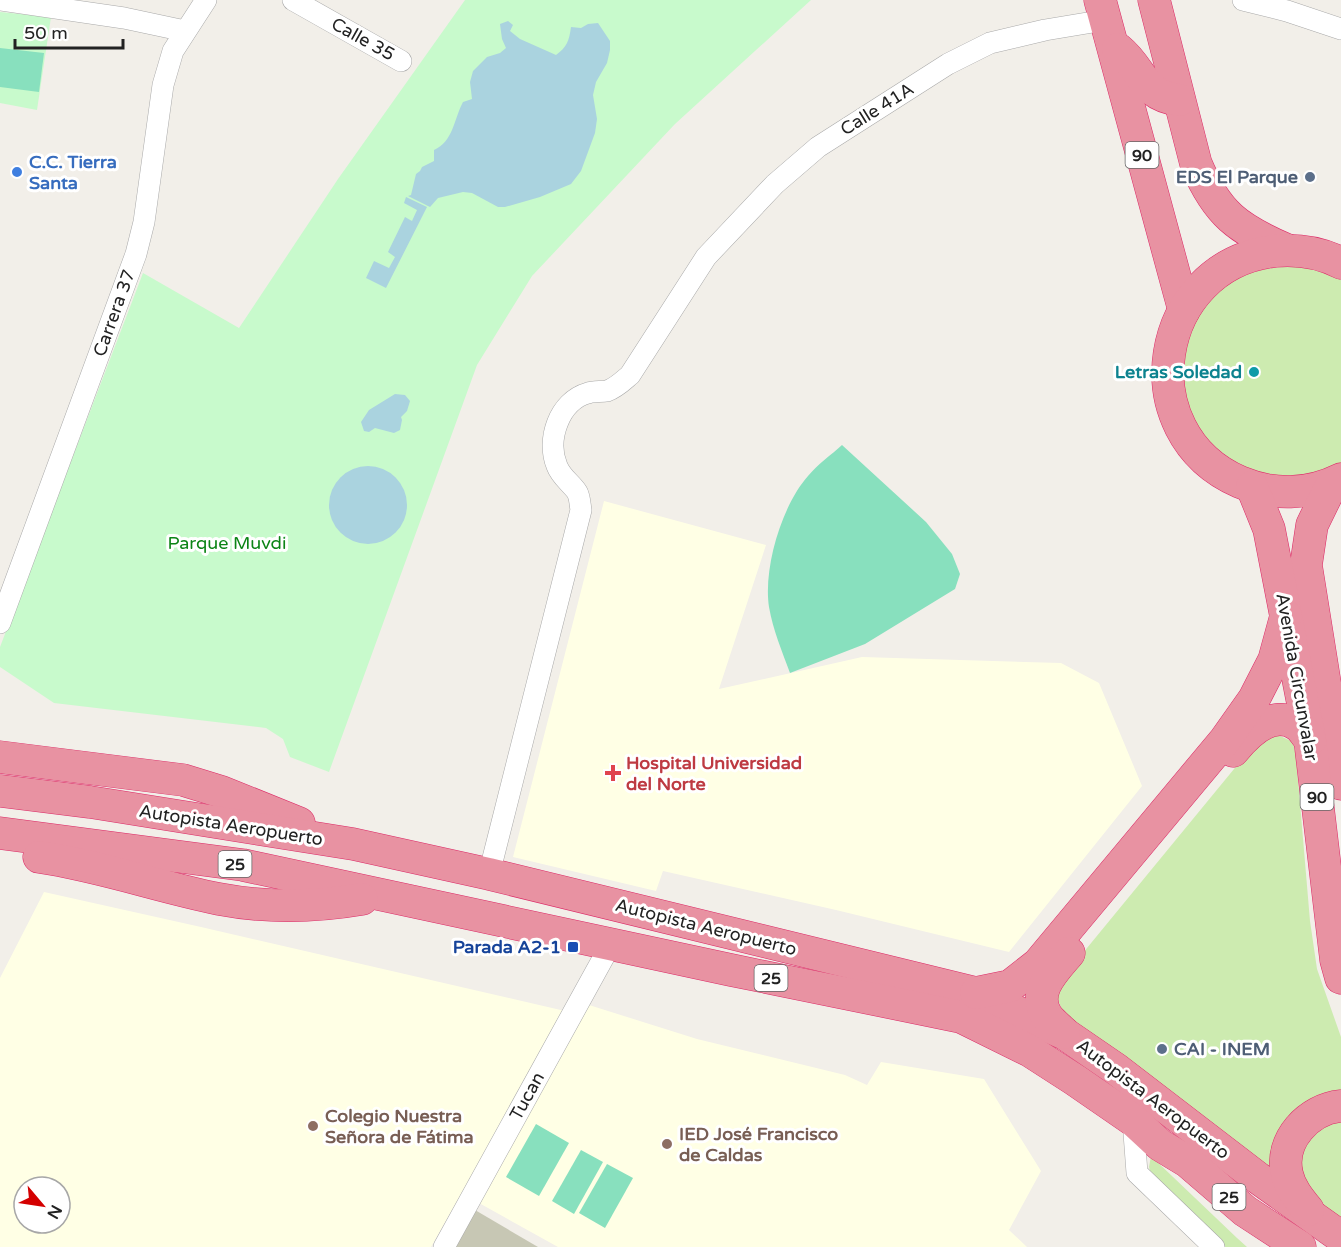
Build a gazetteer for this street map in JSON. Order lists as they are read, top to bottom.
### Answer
{
  "streets": {
    "highway": [
      "90",
      "Avenida Circunvalar",
      "Autopista Aeropuerto",
      "25"
    ],
    "street": [
      "Calle 35",
      "Calle 41A",
      "Carrera 37",
      "Tucan"
    ]
  },
  "crossings": [
    ["Calle 41A", "90"],
    ["Calle 41A", "Autopista Aeropuerto"],
    ["90", "Avenida Circunvalar"],
    ["Autopista Aeropuerto", "Tucan"]
  ],
  "parks": ["Parque Muvdi"],
  "places": {
    "other": [
      "C.C. Tierra Santa",
      "EDS El Parque",
      "Letras Soledad",
      "CAI - INEM",
      "Colegio Nuestra Señora de Fátima",
      "IED José Francisco de Caldas"
    ],
    "health": ["Hospital Universidad del Norte"],
    "transit": ["Parada A2-1"]
  },
  "scale_bar": "50 m",
  "north": "bottom right"
}
